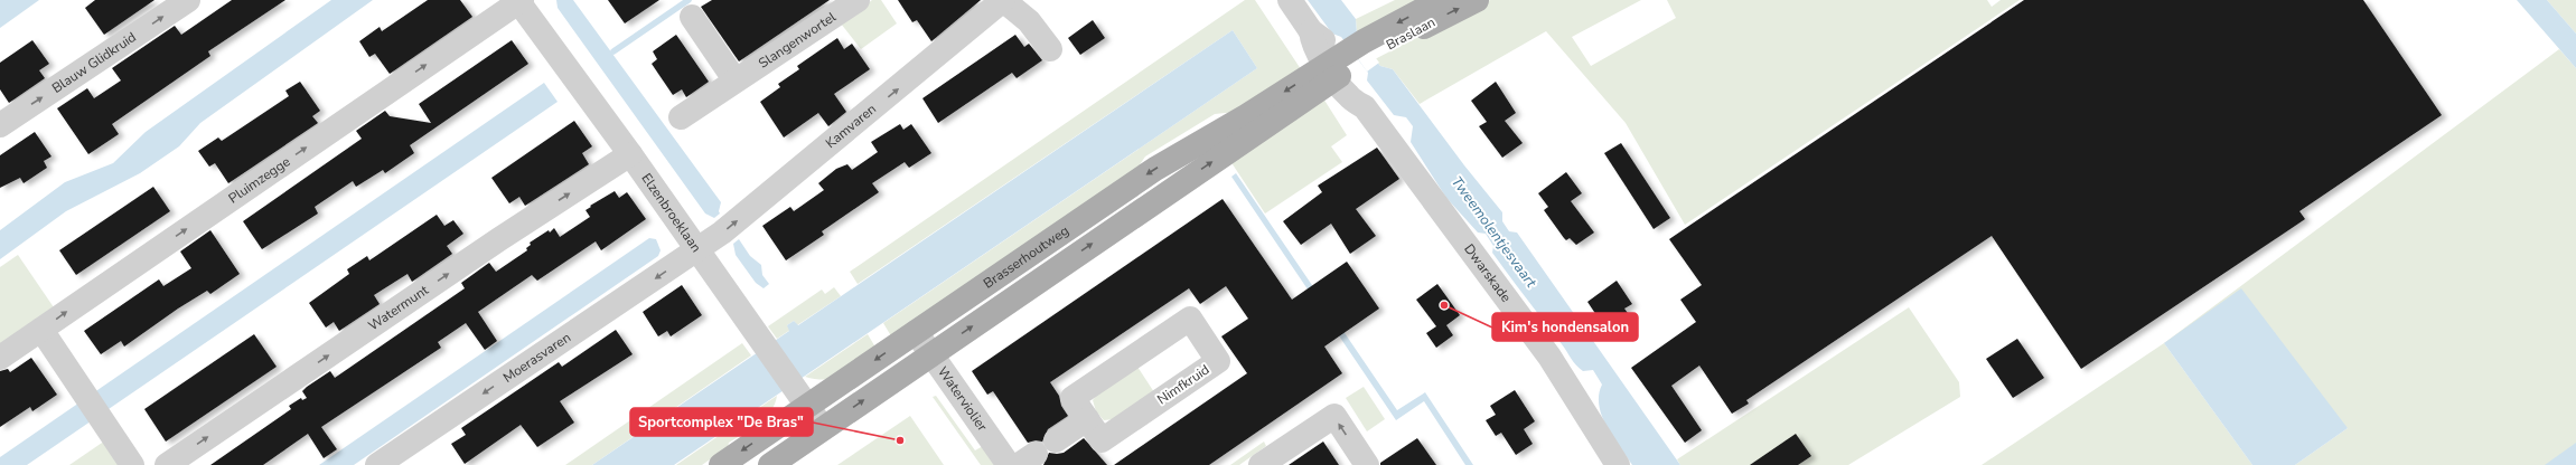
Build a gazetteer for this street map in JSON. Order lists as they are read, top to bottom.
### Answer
{
  "streets": {
    "main road": ["Braslaan", "Brasserhoutweg"],
    "street": [
      "Slangenwortel",
      "Blauw Glidkruid",
      "Kamvaren",
      "Pluimzegge",
      "Elzenbroeklaan",
      "Dwarskade",
      "Watermunt",
      "Moerasvaren",
      "Nimfkruid",
      "Waterviolier"
    ]
  },
  "crossings": [
    ["Braslaan", "Brasserhoutweg"],
    ["Braslaan", "Dwarskade"],
    ["Kamvaren", "Elzenbroeklaan"],
    ["Kamvaren", "Moerasvaren"],
    ["Pluimzegge", "Elzenbroeklaan"],
    ["Elzenbroeklaan", "Brasserhoutweg"],
    ["Elzenbroeklaan", "Watermunt"],
    ["Elzenbroeklaan", "Moerasvaren"],
    ["Brasserhoutweg", "Dwarskade"],
    ["Brasserhoutweg", "Waterviolier"]
  ],
  "one_way": [
    "Blauw Glidkruid",
    "Kamvaren",
    "Pluimzegge",
    "Watermunt",
    "Moerasvaren"
  ],
  "water": ["Tweemolentjesvaart"],
  "places": ["Kim's hondensalon", "Sportcomplex \"De Bras\""]
}
